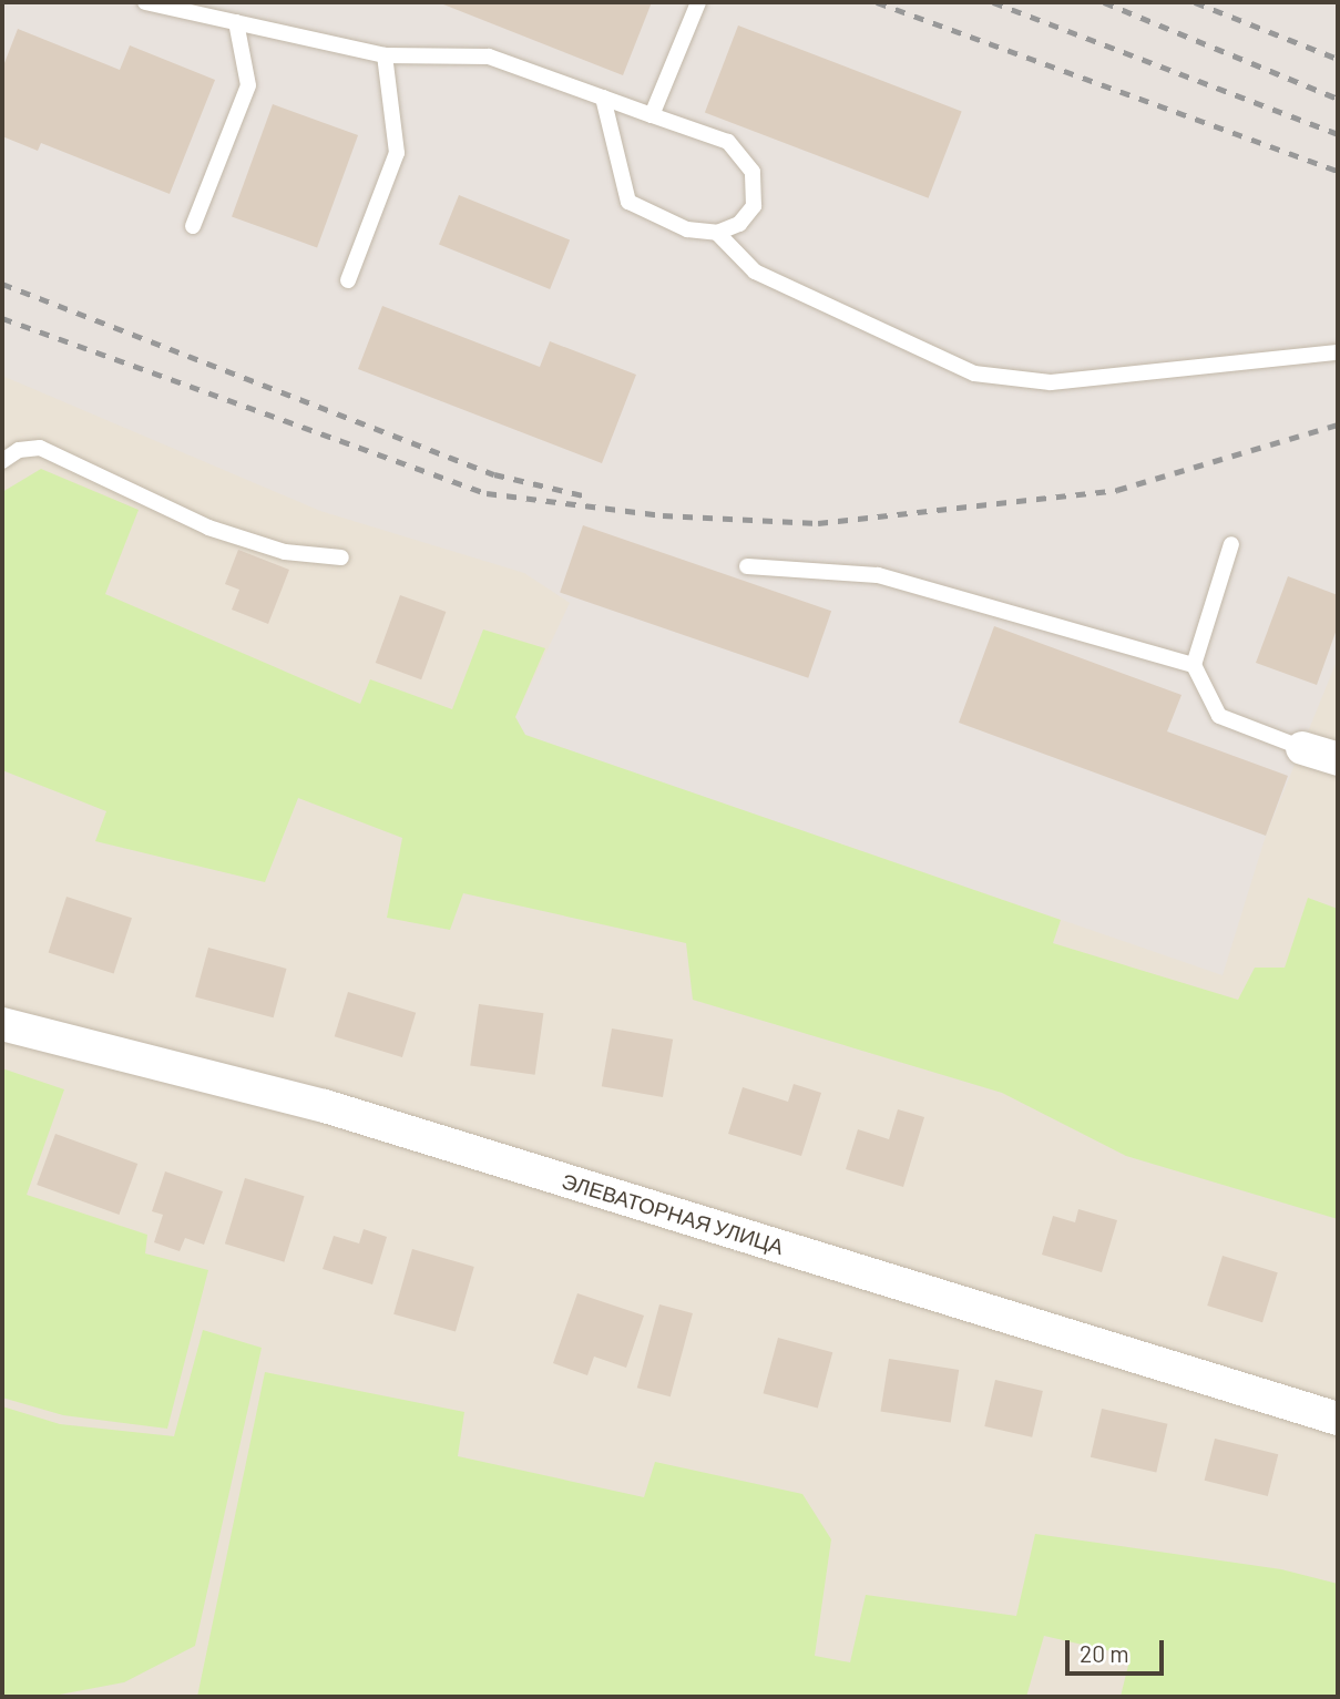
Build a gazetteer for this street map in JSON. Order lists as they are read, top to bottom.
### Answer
{
  "streets": {
    "street": ["ЭЛЕВАТОРНАЯ УЛИЦА"]
  },
  "scale_bar": "20 m"
}
